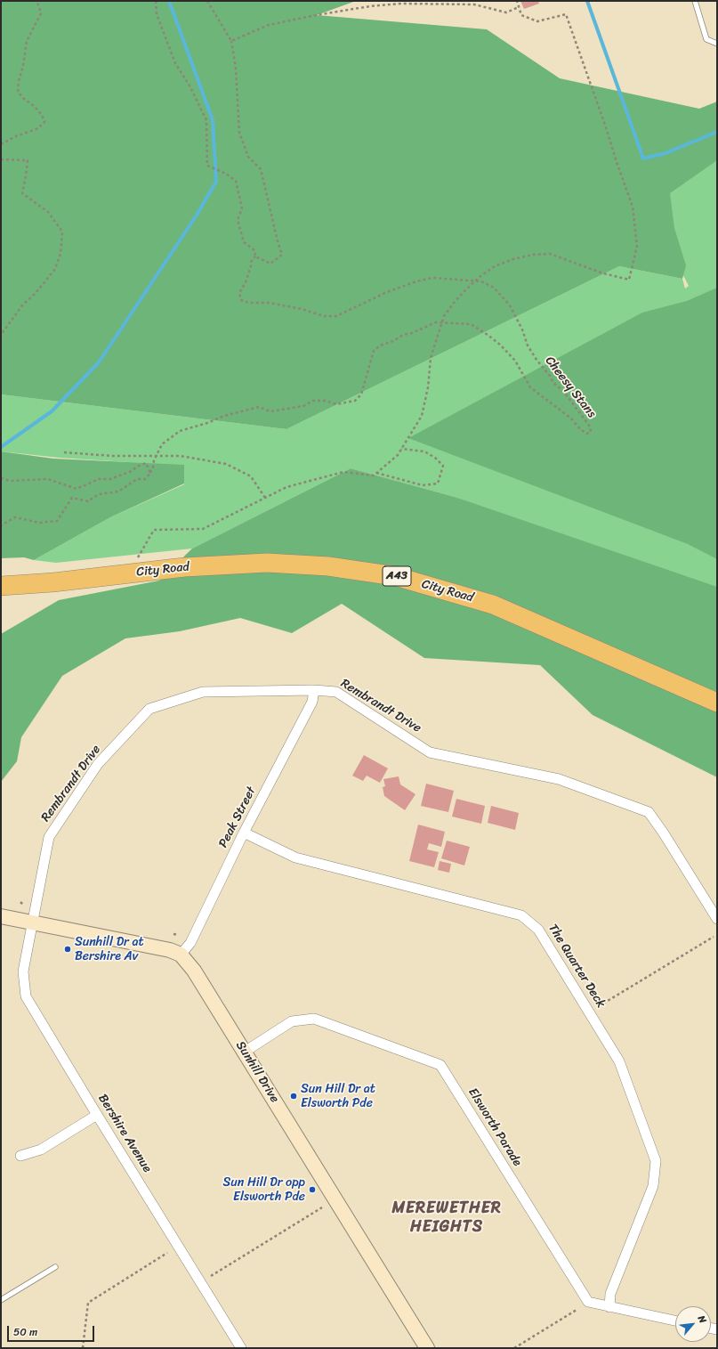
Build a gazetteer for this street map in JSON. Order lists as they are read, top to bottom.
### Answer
{
  "streets": {
    "highway": ["City Road", "A43"],
    "street": [
      "Rembrandt Drive",
      "Peak Street",
      "The Quarter Deck",
      "Sunhill Drive",
      "Elsworth Parade",
      "Bershire Avenue"
    ],
    "path": ["Cheesy Stans"]
  },
  "crossings": [
    ["Rembrandt Drive", "Peak Street"],
    ["Rembrandt Drive", "Bershire Avenue"],
    ["Peak Street", "The Quarter Deck"],
    ["Peak Street", "Sunhill Drive"],
    ["The Quarter Deck", "Elsworth Parade"],
    ["Sunhill Drive", "Elsworth Parade"]
  ],
  "districts": ["MEREWETHER HEIGHTS"],
  "places": ["Sunhill Dr at Bershire Av", "Sun Hill Dr at Elsworth Pde", "Sun Hill Dr opp Elsworth Pde"],
  "scale_bar": "50 m",
  "north": "top right"
}
